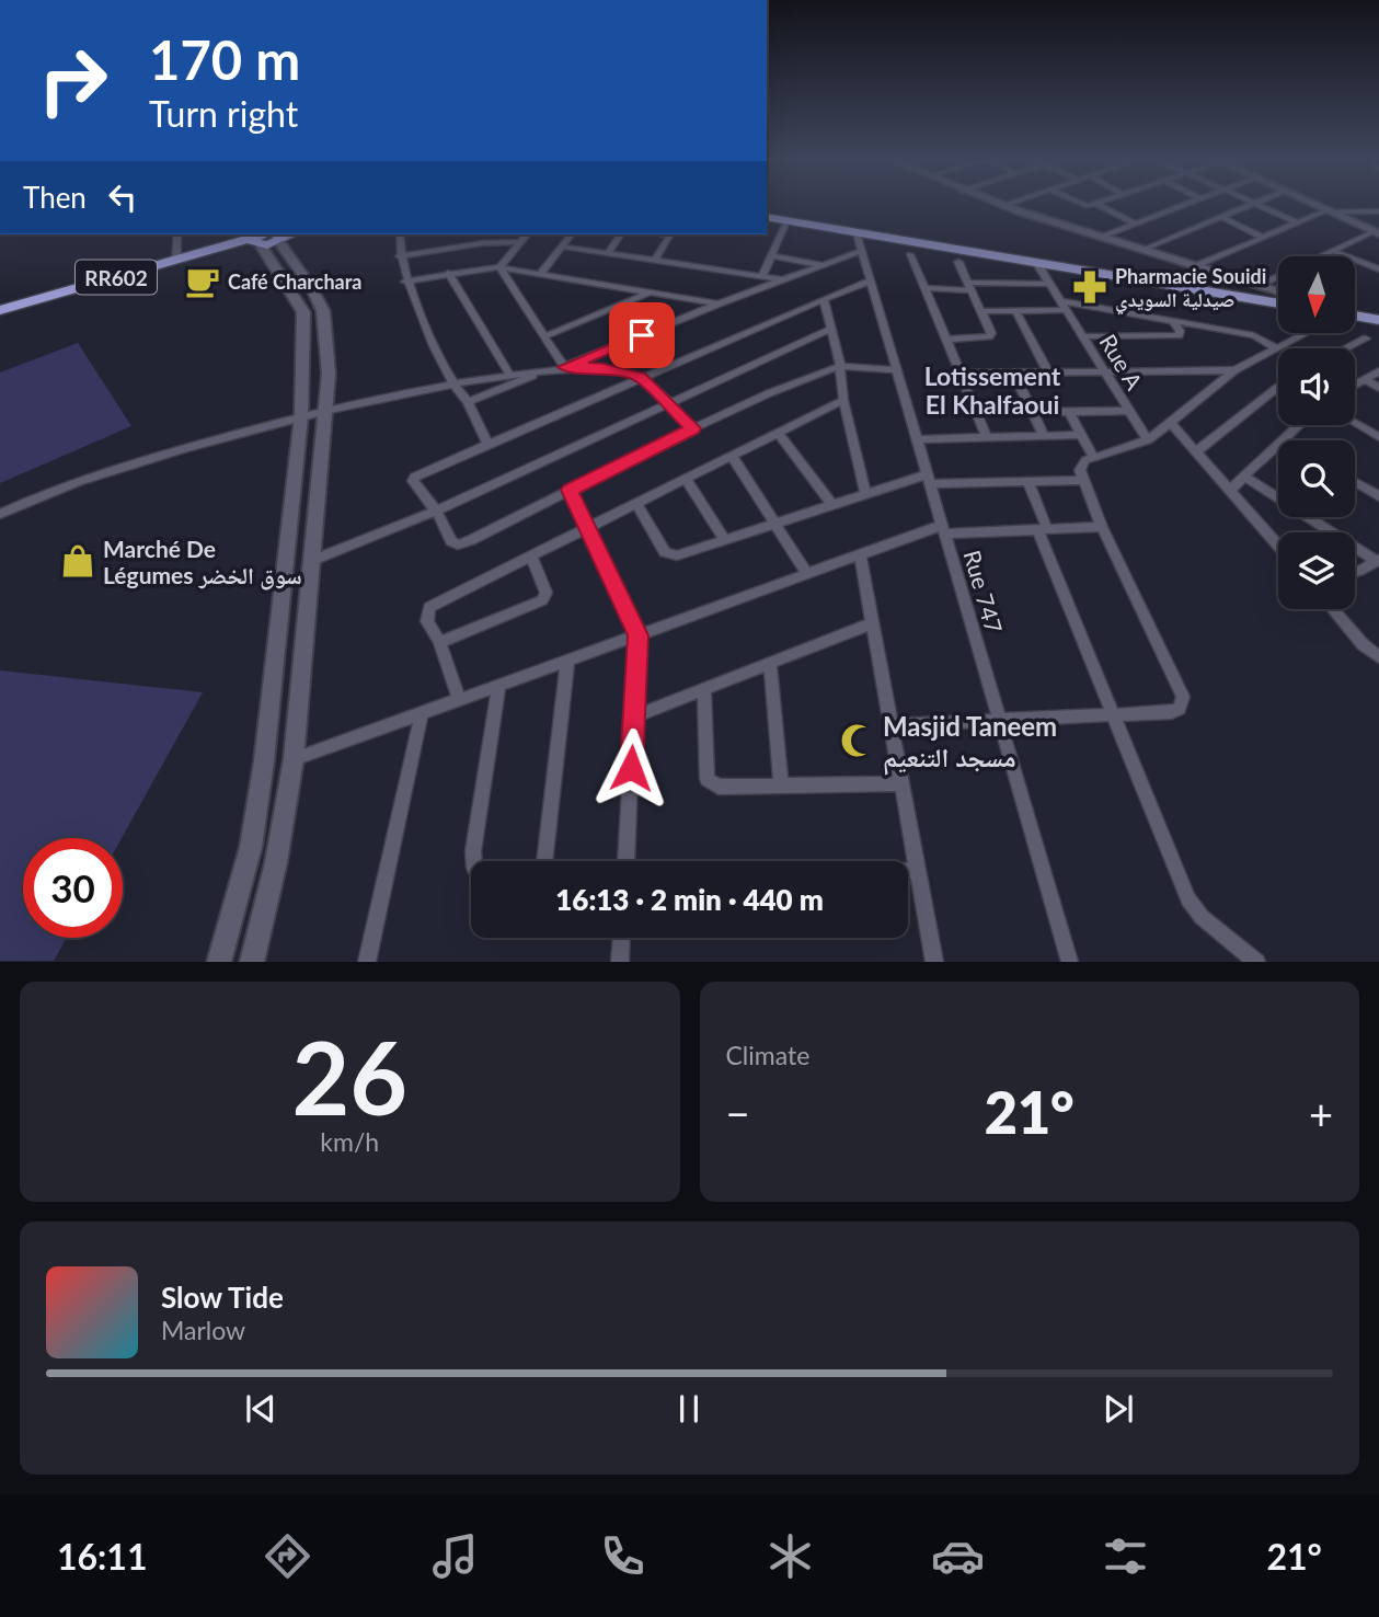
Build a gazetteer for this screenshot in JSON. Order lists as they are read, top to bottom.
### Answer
{
  "streets": {
    "highway": ["RR602"],
    "street": ["Rue A", "Rue 747"]
  },
  "districts": ["Lotissement El Khalfaoui"],
  "places": {
    "cafe": ["Café Charchara"],
    "pharmacy": ["Pharmacie Souidi صيدلية السويدي"],
    "shop": ["Marché De Légumes سوق الخضر"],
    "mosque": ["Masjid Taneem مسجد التنعيم"]
  },
  "north": "bottom",
  "page": {
    "turn": ["170 m", "Turn right"],
    "then": "Then",
    "limit": "30",
    "trip": "16:13 · 2 min · 440 m",
    "tile": [
      ["26", "km/h"],
      "Climate"
    ],
    "heat": ["−", "21°", "+"],
    "song": ["Slow Tide", "Marlow"],
    "tabs": ["16:11", "21°"]
  }
}
